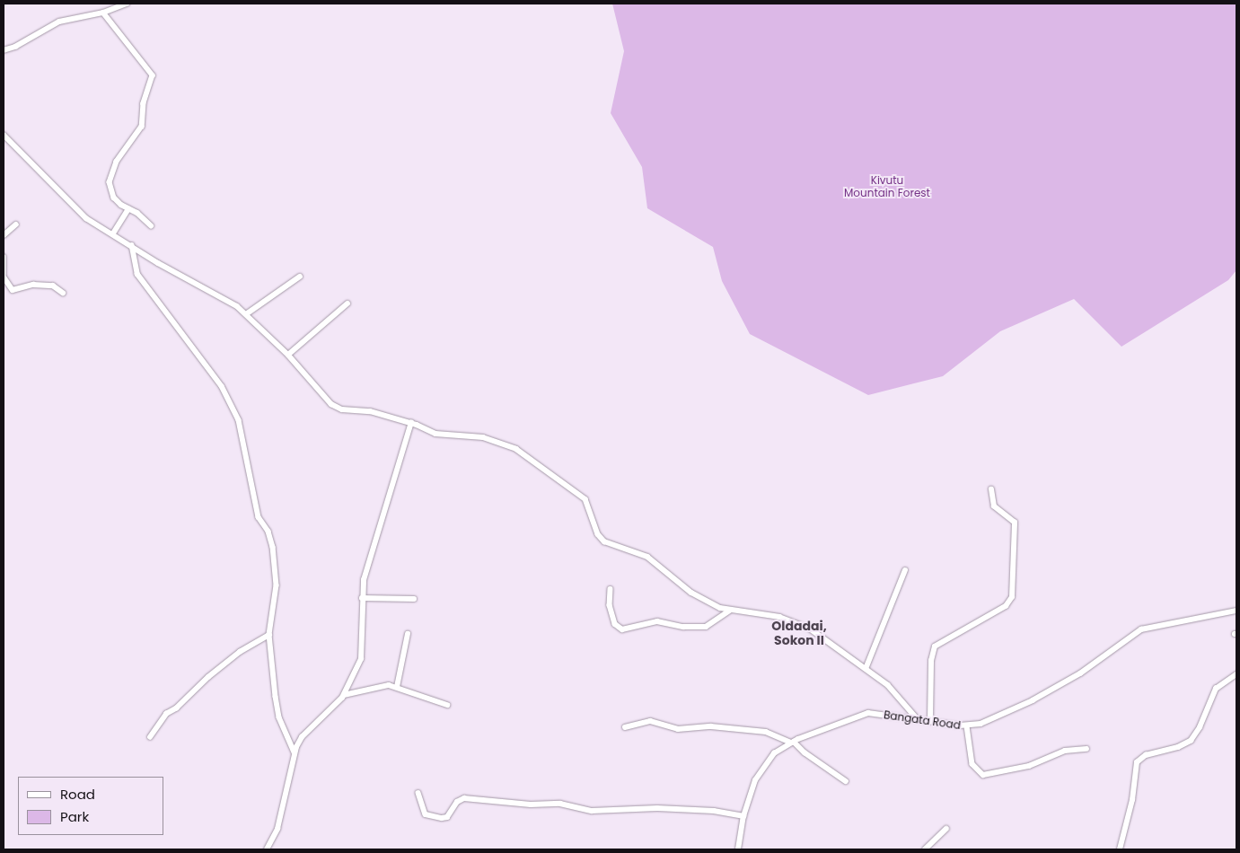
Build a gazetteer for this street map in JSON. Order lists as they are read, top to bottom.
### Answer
{
  "streets": {
    "street": ["Bangata Road"]
  },
  "districts": ["Oldadai, Sokon II"],
  "parks": ["Kivutu Mountain Forest"],
  "legend": ["Road", "Park"]
}
